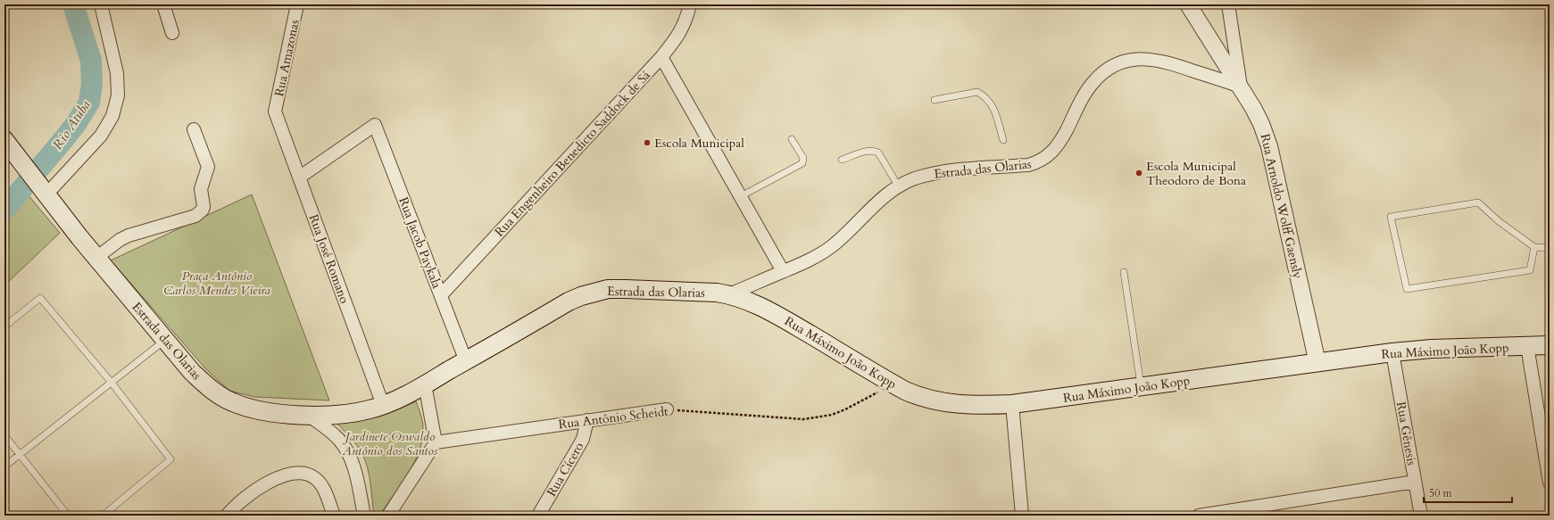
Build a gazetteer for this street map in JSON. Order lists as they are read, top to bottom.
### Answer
{
  "streets": {
    "main road": ["Estrada das Olarias", "Rua Máximo João Kopp"],
    "street": [
      "Rua Amazonas",
      "Rua Engenheiro Benedicto Saddock de Sá",
      "Rua Arnoldo Wolff Gaensly",
      "Rua Jacob Paykala",
      "Rua José Romano",
      "Rua Antônio Scheidt",
      "Rua Gênesis",
      "Rua Cícero"
    ]
  },
  "crossings": [
    ["Rua Amazonas", "Rua José Romano"],
    ["Rua Engenheiro Benedicto Saddock de Sá", "Rua Jacob Paykala"],
    ["Estrada das Olarias", "Rua Arnoldo Wolff Gaensly"],
    ["Estrada das Olarias", "Rua Jacob Paykala"],
    ["Estrada das Olarias", "Rua José Romano"],
    ["Estrada das Olarias", "Rua Máximo João Kopp"],
    ["Rua Arnoldo Wolff Gaensly", "Rua Máximo João Kopp"],
    ["Rua Jacob Paykala", "Rua José Romano"],
    ["Rua Máximo João Kopp", "Rua Antônio Scheidt"],
    ["Rua Máximo João Kopp", "Rua Gênesis"],
    ["Rua Antônio Scheidt", "Rua Cícero"]
  ],
  "water": ["Rio Atuba"],
  "parks": ["Praça Antônio Carlos Mendes Vieira", "Jardinete Oswaldo Antônio dos Santos"],
  "places": ["Escola Municipal", "Escola Municipal Theodoro de Bona"],
  "scale_bar": "50 m"
}
